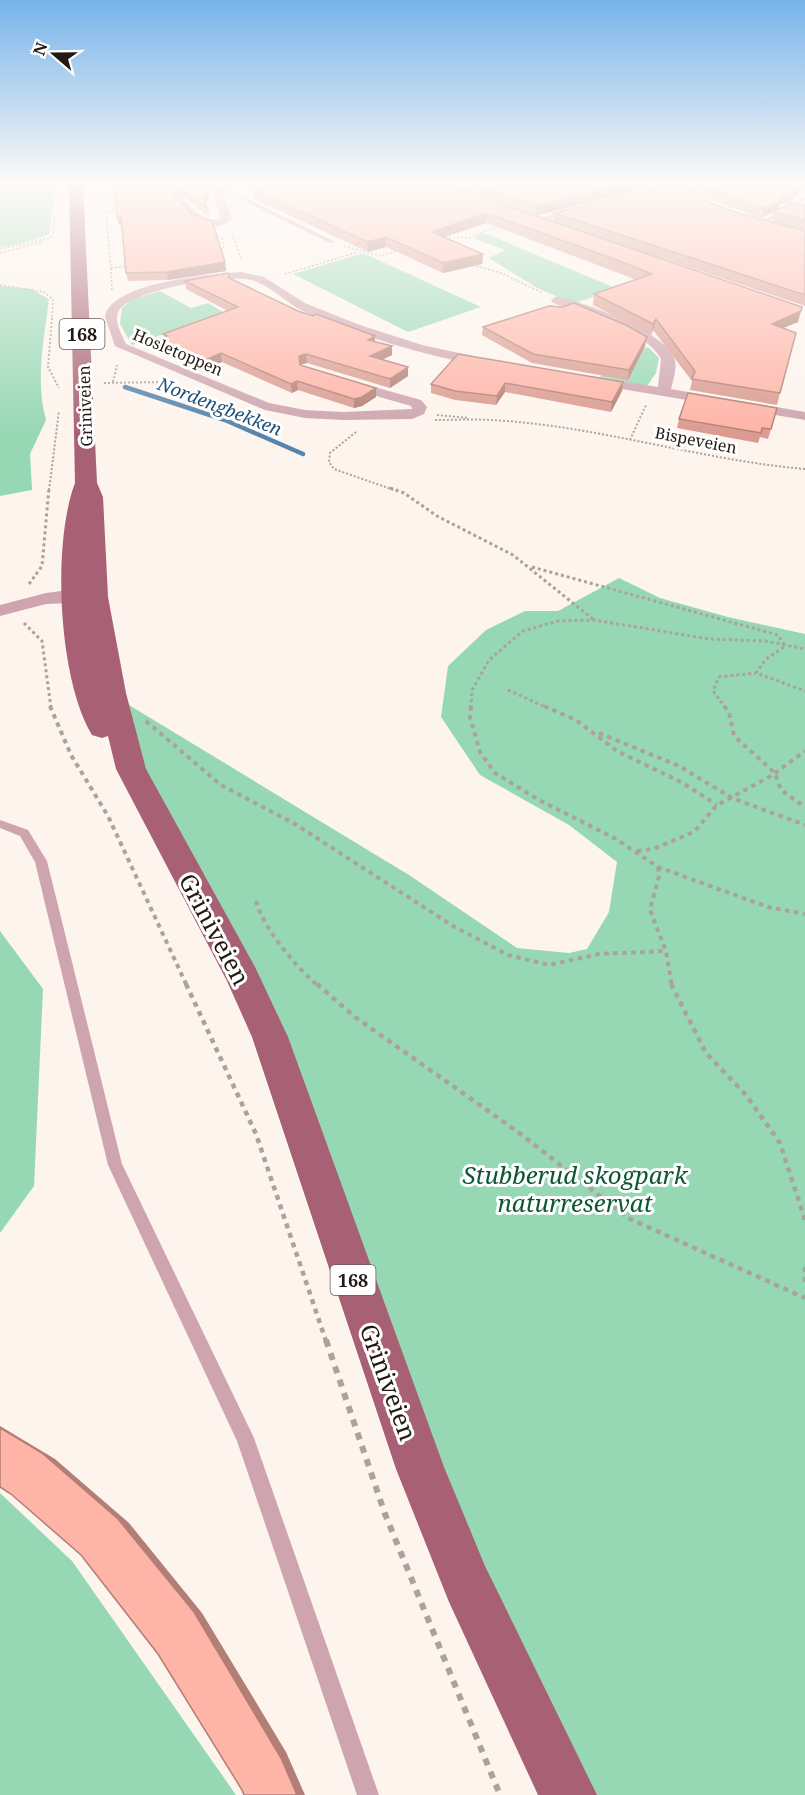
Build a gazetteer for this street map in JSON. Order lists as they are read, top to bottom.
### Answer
{
  "streets": {
    "main road": ["168", "Griniveien"],
    "street": ["Hosletoppen"],
    "path": ["Bispeveien"]
  },
  "water": ["Nordengbekken"],
  "parks": ["Stubberud skogpark naturreservat"],
  "north": "left"
}
